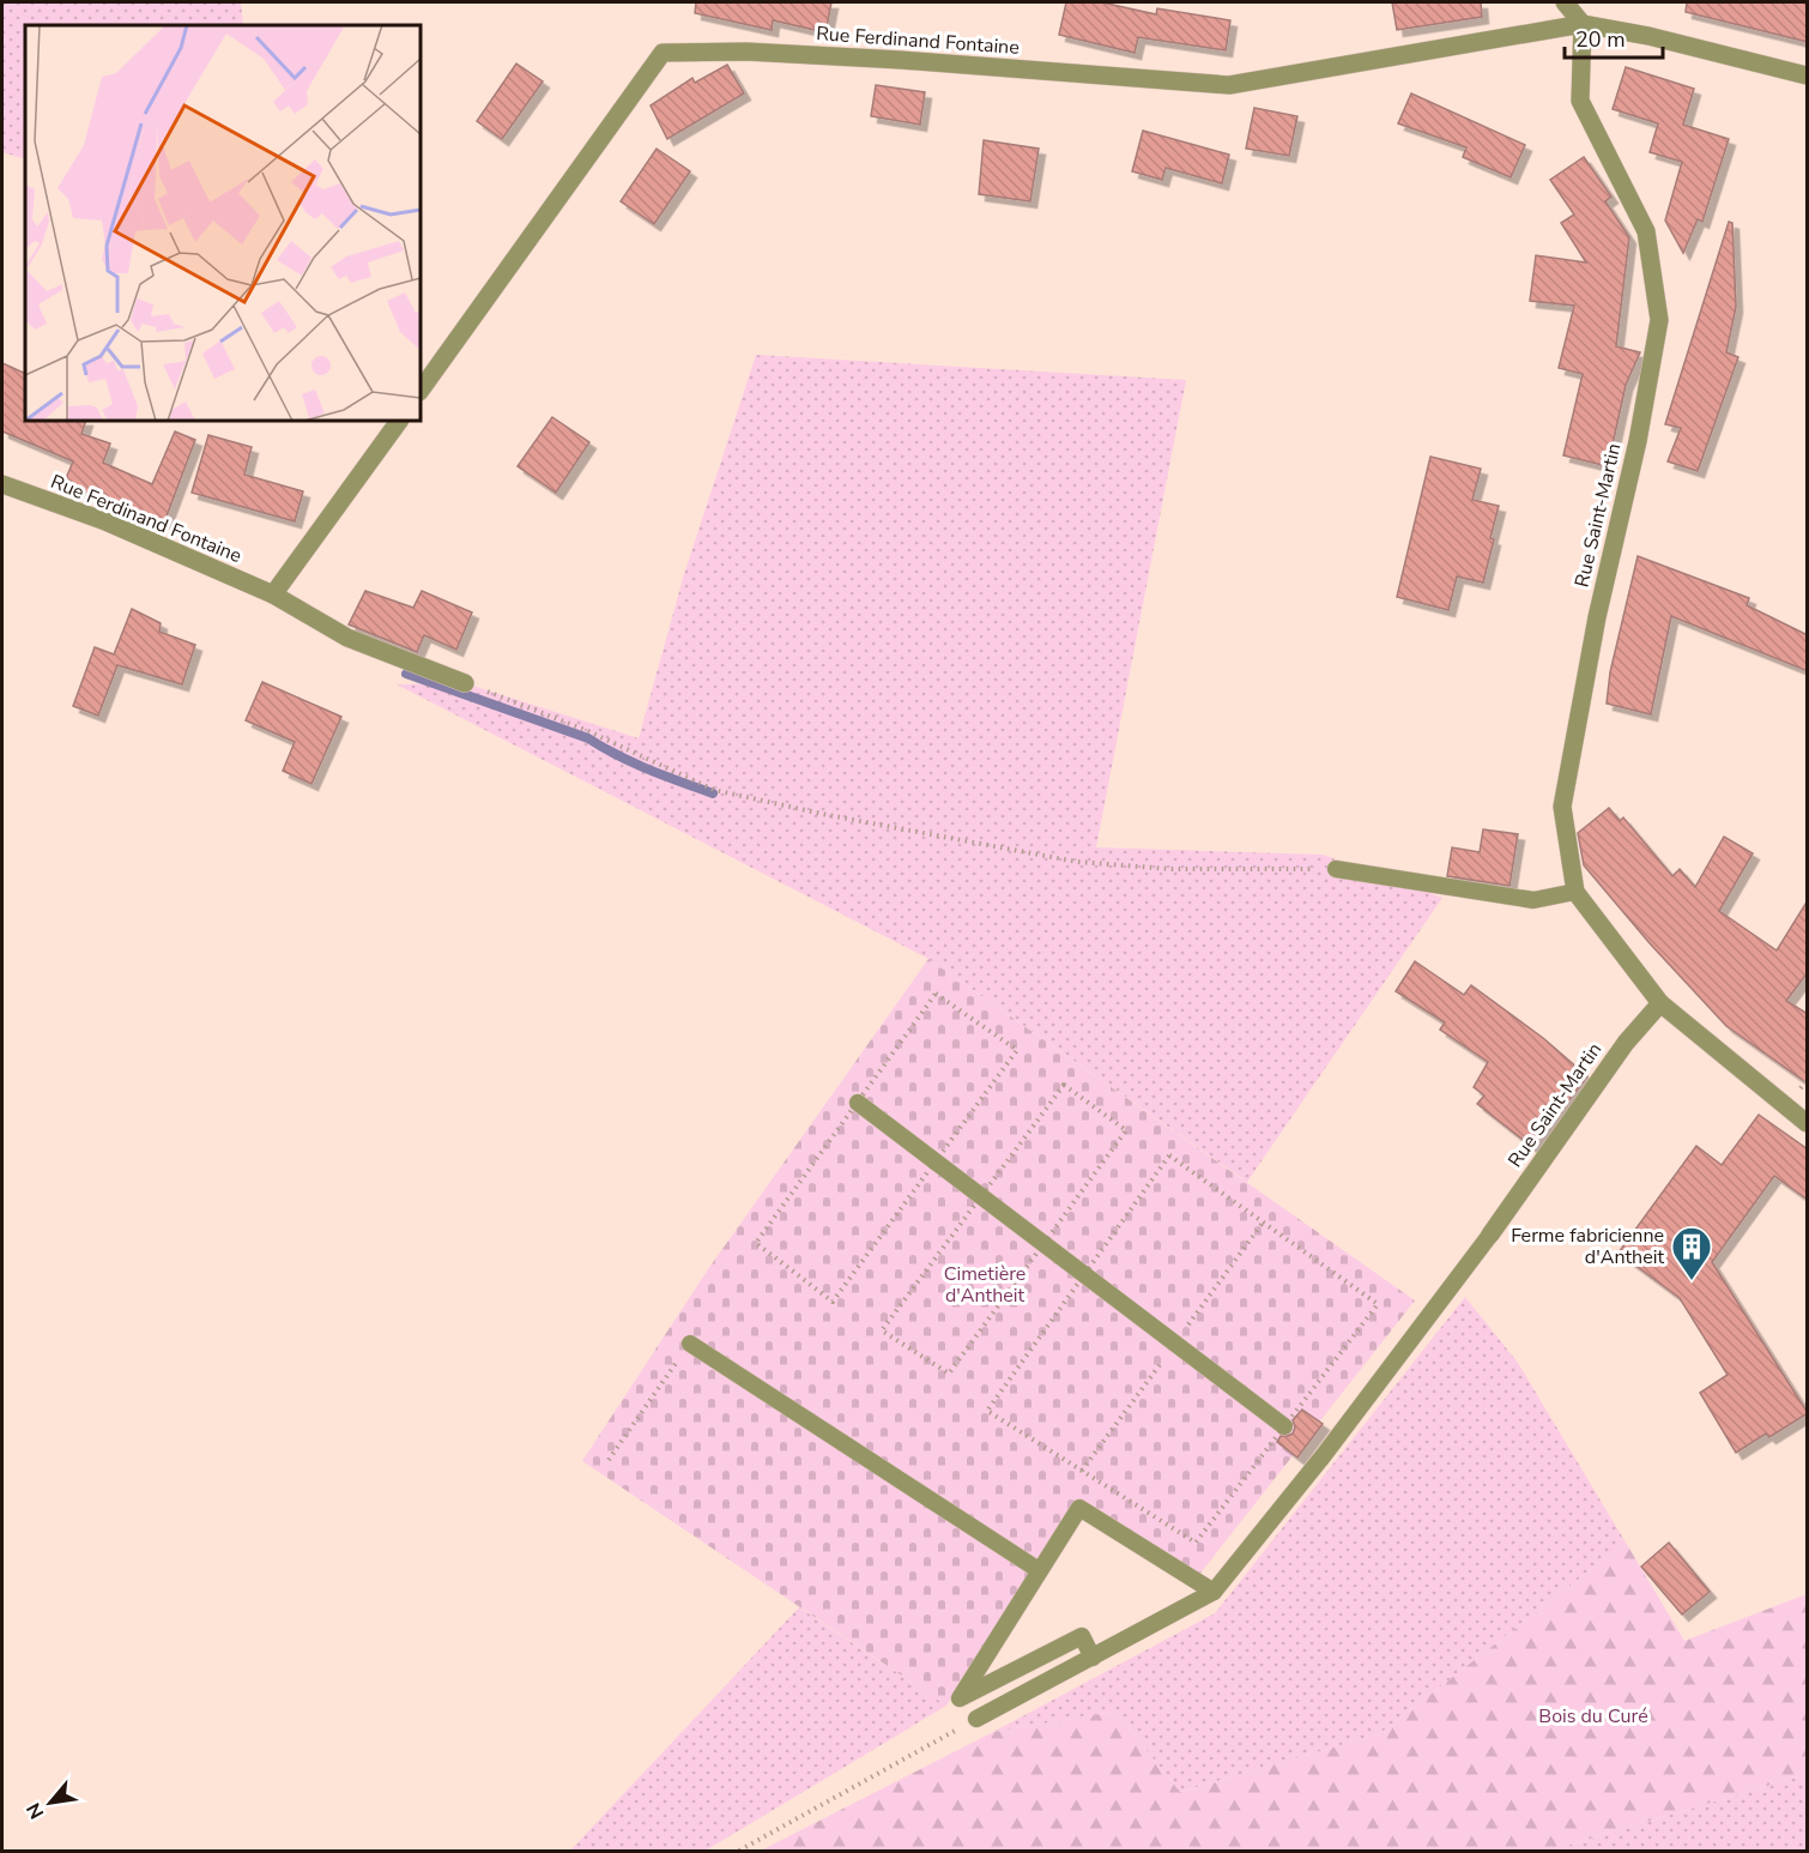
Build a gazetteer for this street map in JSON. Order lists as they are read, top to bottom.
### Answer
{
  "streets": {
    "street": ["Rue Ferdinand Fontaine", "Rue Saint-Martin"]
  },
  "crossings": [
    ["Rue Ferdinand Fontaine", "Rue Saint-Martin"]
  ],
  "parks": ["Cimetière d'Antheit", "Bois du Curé"],
  "places": {
    "building": ["Ferme fabricienne d'Antheit"]
  },
  "scale_bar": "20 m",
  "north": "bottom left"
}
